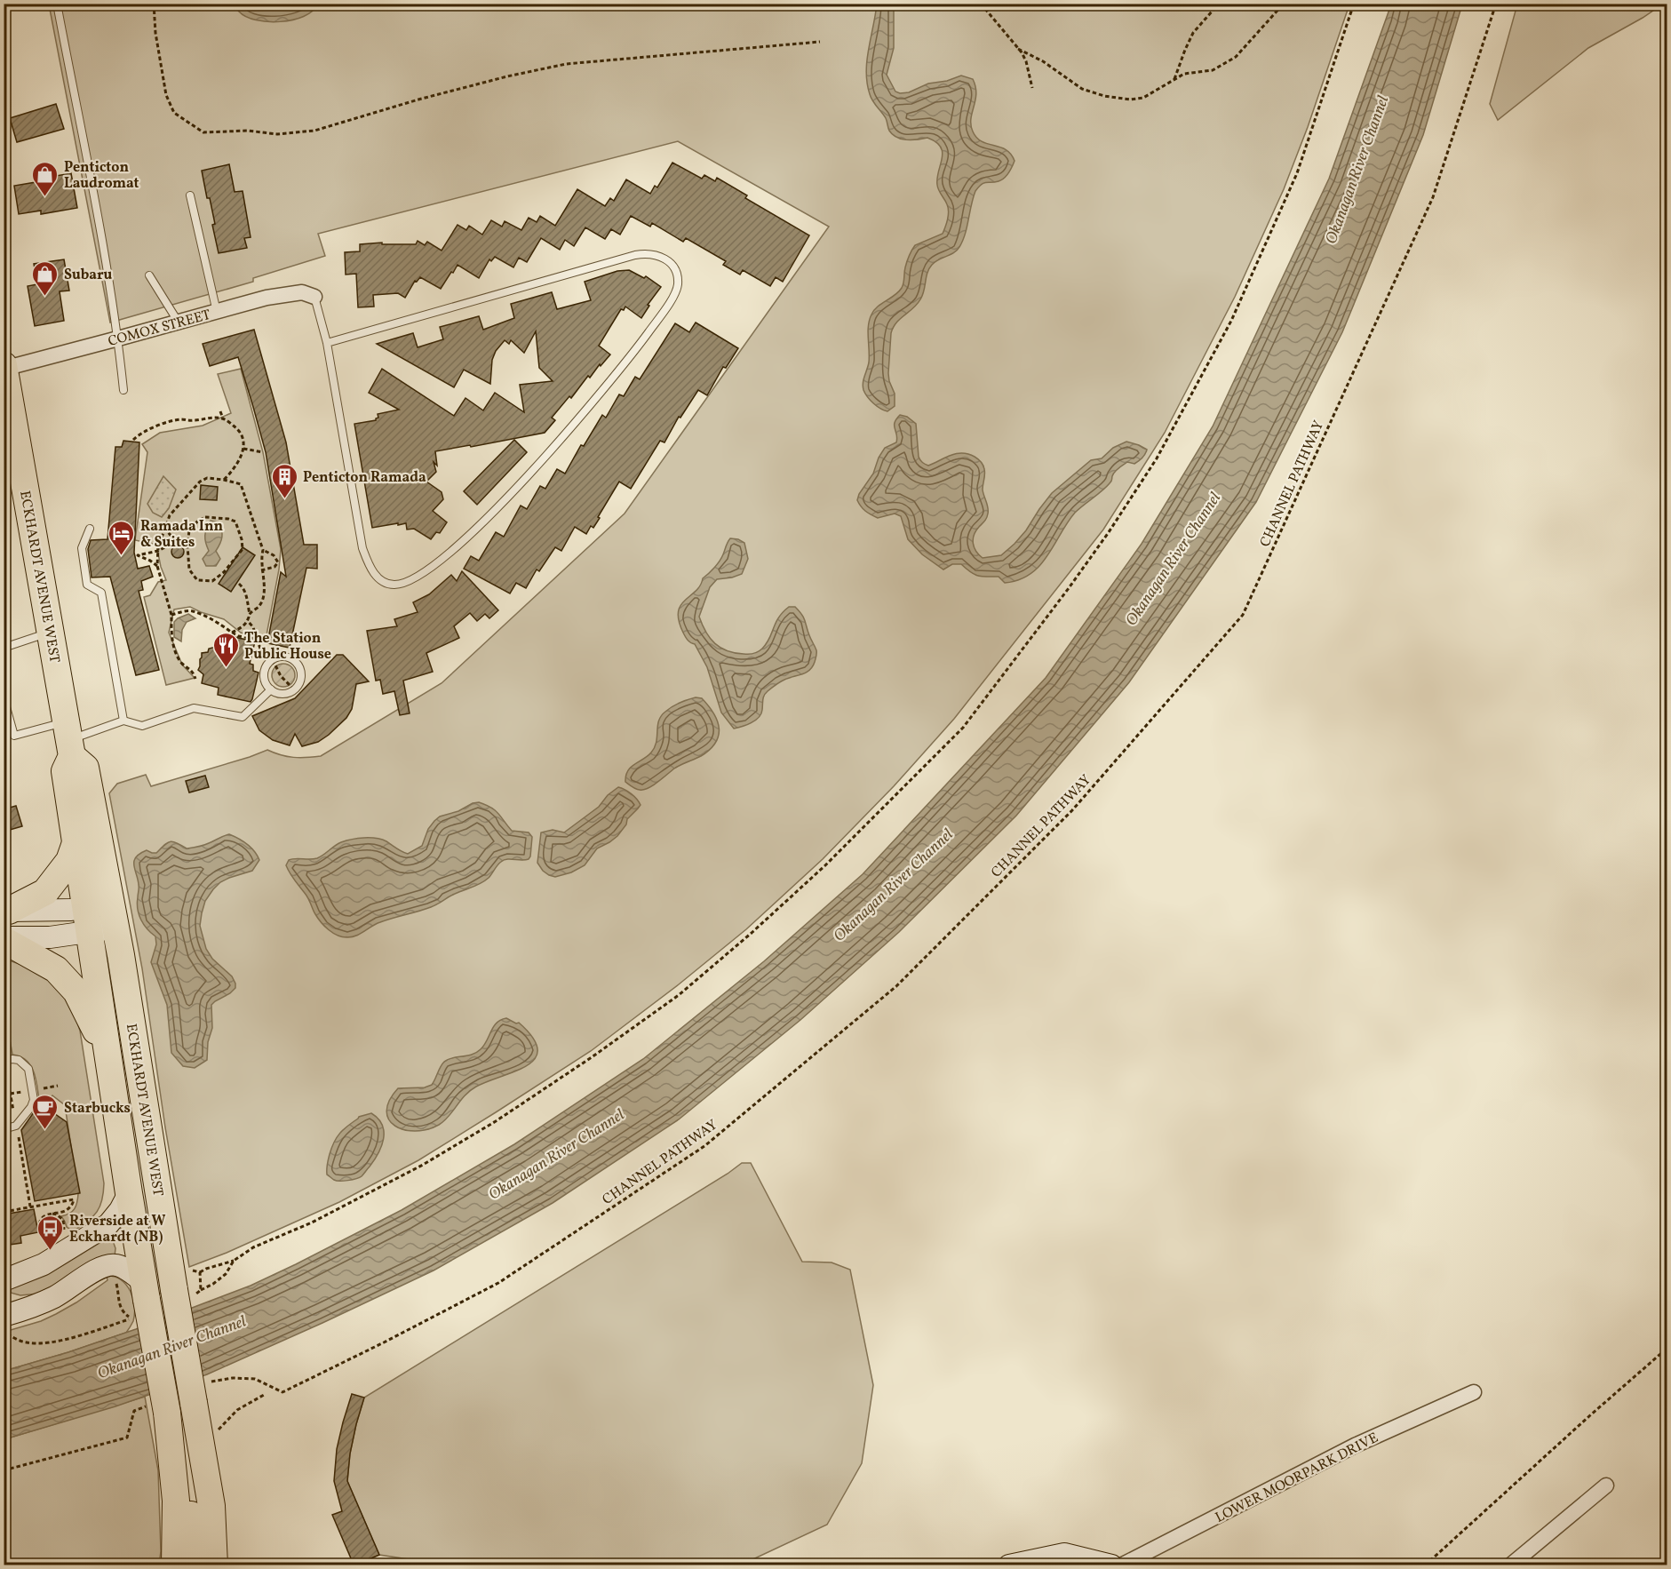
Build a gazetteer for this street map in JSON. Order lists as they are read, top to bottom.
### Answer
{
  "streets": {
    "highway": ["ECKHARDT AVENUE WEST"],
    "street": ["COMOX STREET", "LOWER MOORPARK DRIVE"],
    "path": ["CHANNEL PATHWAY"]
  },
  "crossings": [
    ["COMOX STREET", "ECKHARDT AVENUE WEST"]
  ],
  "water": ["Okanagan River Channel"],
  "places": {
    "shop": ["Penticton Laudromat", "Subaru"],
    "building": ["Penticton Ramada"],
    "hotel": ["Ramada Inn & Suites"],
    "restaurant": ["The Station Public House"],
    "cafe": ["Starbucks"],
    "bus stop": ["Riverside at W Eckhardt (NB)"]
  }
}
